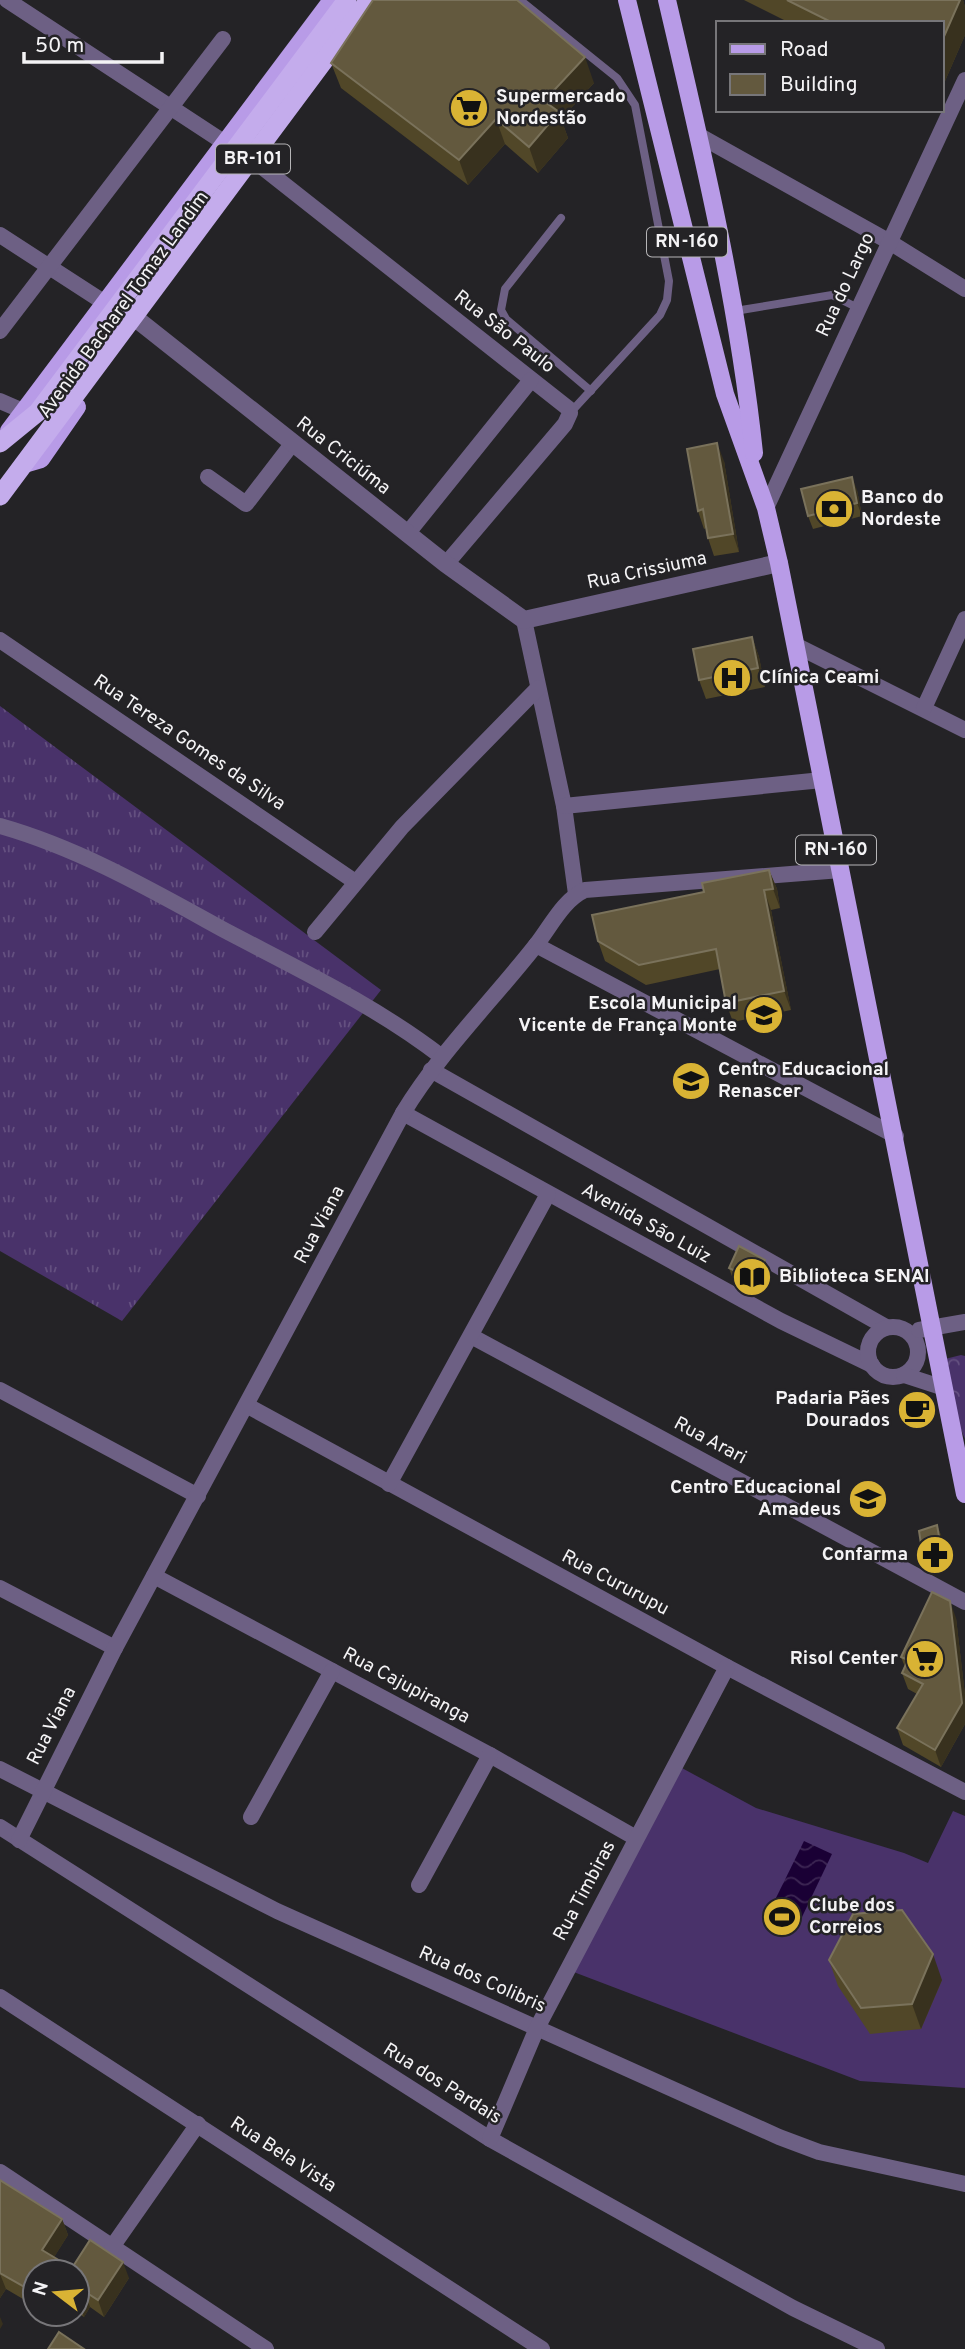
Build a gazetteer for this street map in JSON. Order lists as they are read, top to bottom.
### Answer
{
  "streets": {
    "highway": ["BR-101", "Avenida Bacharel Tomaz Landim"],
    "main road": ["RN-160"],
    "street": [
      "Rua do Largo",
      "Rua São Paulo",
      "Rua Criciúma",
      "Rua Crissiuma",
      "Rua Tereza Gomes da Silva",
      "Avenida São Luiz",
      "Rua Viana",
      "Rua Arari",
      "Rua Cururupu",
      "Rua Cajupiranga",
      "Rua Timbiras",
      "Rua dos Colibris",
      "Rua dos Pardais",
      "Rua Bela Vista"
    ]
  },
  "crossings": [
    ["RN-160", "Rua do Largo"],
    ["RN-160", "Rua Crissiuma"],
    ["Avenida Bacharel Tomaz Landim", "Rua São Paulo"],
    ["Avenida Bacharel Tomaz Landim", "Rua Criciúma"],
    ["Rua Criciúma", "Rua Crissiuma"],
    ["Avenida São Luiz", "Rua Viana"],
    ["Rua Viana", "Rua Cururupu"],
    ["Rua Viana", "Rua Cajupiranga"],
    ["Rua Viana", "Rua dos Colibris"],
    ["Rua Viana", "Rua dos Pardais"],
    ["Rua Cururupu", "Rua Timbiras"],
    ["Rua Cajupiranga", "Rua Timbiras"],
    ["Rua Timbiras", "Rua dos Colibris"],
    ["Rua Timbiras", "Rua dos Pardais"]
  ],
  "places": {
    "supermarket": ["Supermercado Nordestão", "Risol Center"],
    "bank": ["Banco do Nordeste"],
    "hospital": ["Clínica Ceami"],
    "school or university": ["Escola Municipal Vicente de França Monte", "Centro Educacional Renascer", "Centro Educacional Amadeus"],
    "library": ["Biblioteca SENAI"],
    "cafe": ["Padaria Pães Dourados"],
    "pharmacy": ["Confarma"],
    "sports": ["Clube dos Correios"]
  },
  "legend": ["Road", "Building"],
  "scale_bar": "50 m",
  "north": "left"
}
